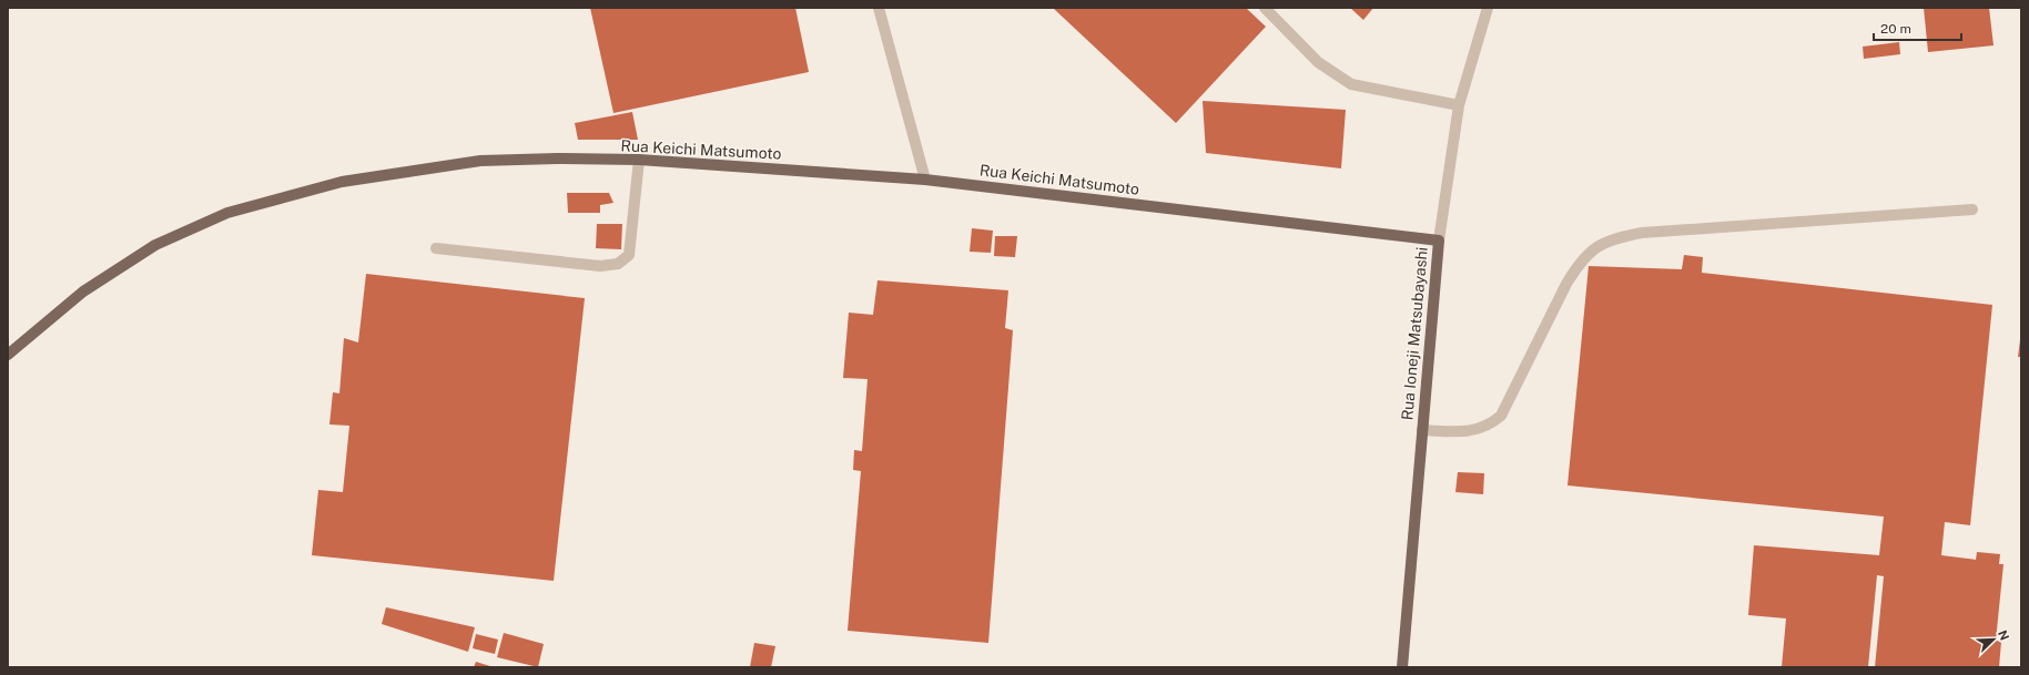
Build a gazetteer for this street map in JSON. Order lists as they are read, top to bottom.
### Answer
{
  "streets": {
    "main road": ["Rua Keichi Matsumoto", "Rua Ioneji Matsubayashi"]
  },
  "crossings": [
    ["Rua Keichi Matsumoto", "Rua Ioneji Matsubayashi"]
  ],
  "scale_bar": "20 m",
  "north": "top right"
}
